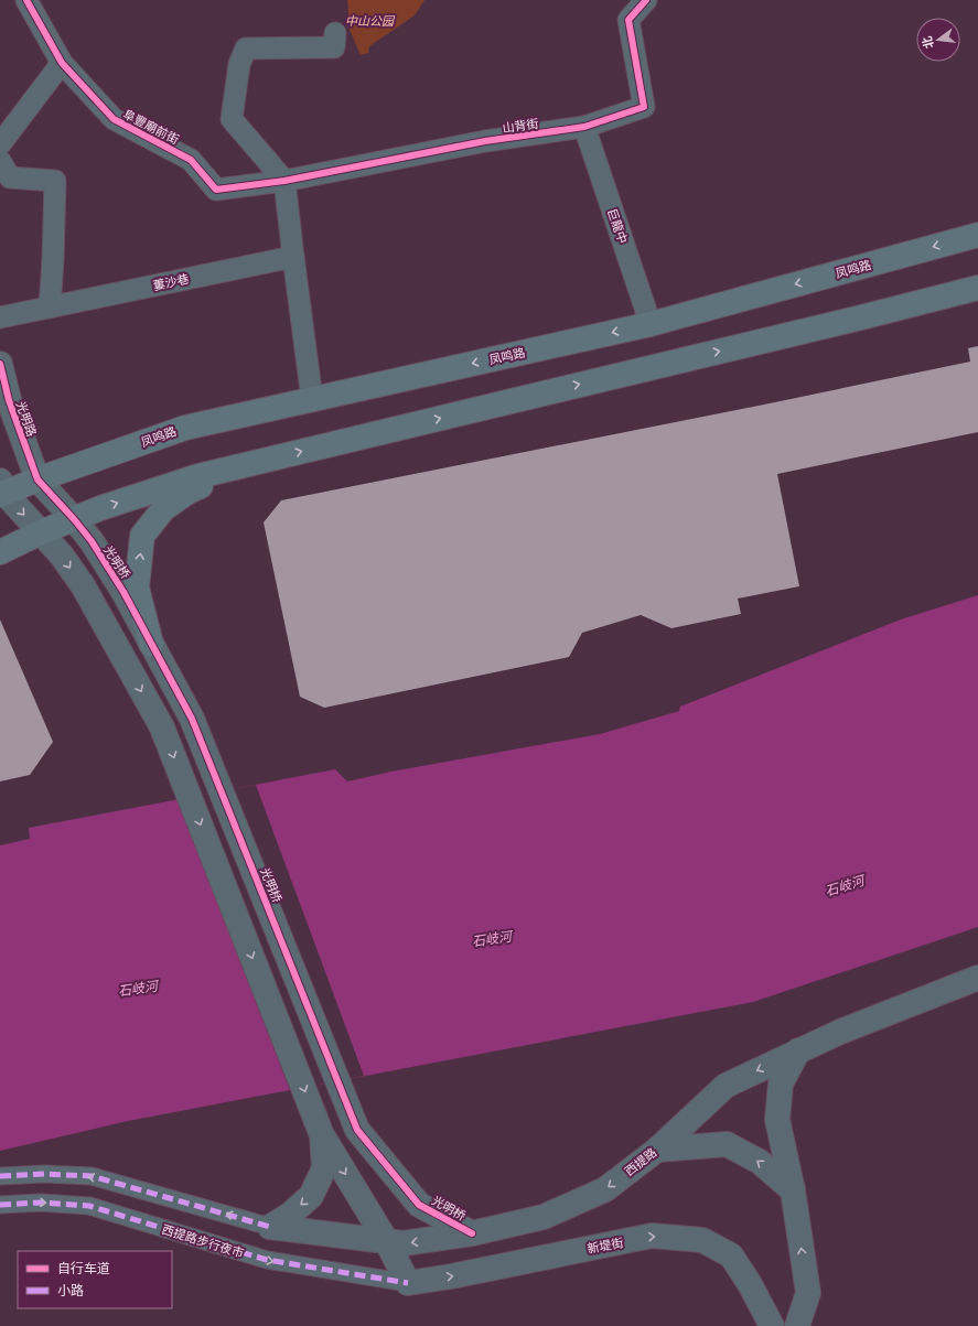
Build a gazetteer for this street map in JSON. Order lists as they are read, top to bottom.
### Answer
{
  "streets": {
    "main road": ["凤鸣路"],
    "street": [
      "山背街",
      "阜豐廟前街",
      "巨龍中",
      "蔞沙巷",
      "光明路",
      "光明桥",
      "西提路",
      "西提路步行夜市",
      "新堤街"
    ]
  },
  "crossings": [
    ["山背街", "阜豐廟前街"],
    ["山背街", "巨龍中"],
    ["巨龍中", "凤鸣路"],
    ["凤鸣路", "光明路"],
    ["凤鸣路", "光明桥"],
    ["光明路", "光明桥"],
    ["光明桥", "西提路"],
    ["西提路步行夜市", "新堤街"]
  ],
  "one_way": ["西提路"],
  "water": ["石岐河"],
  "parks": ["中山公园"],
  "legend": ["自行车道", "小路"],
  "north": "left"
}
